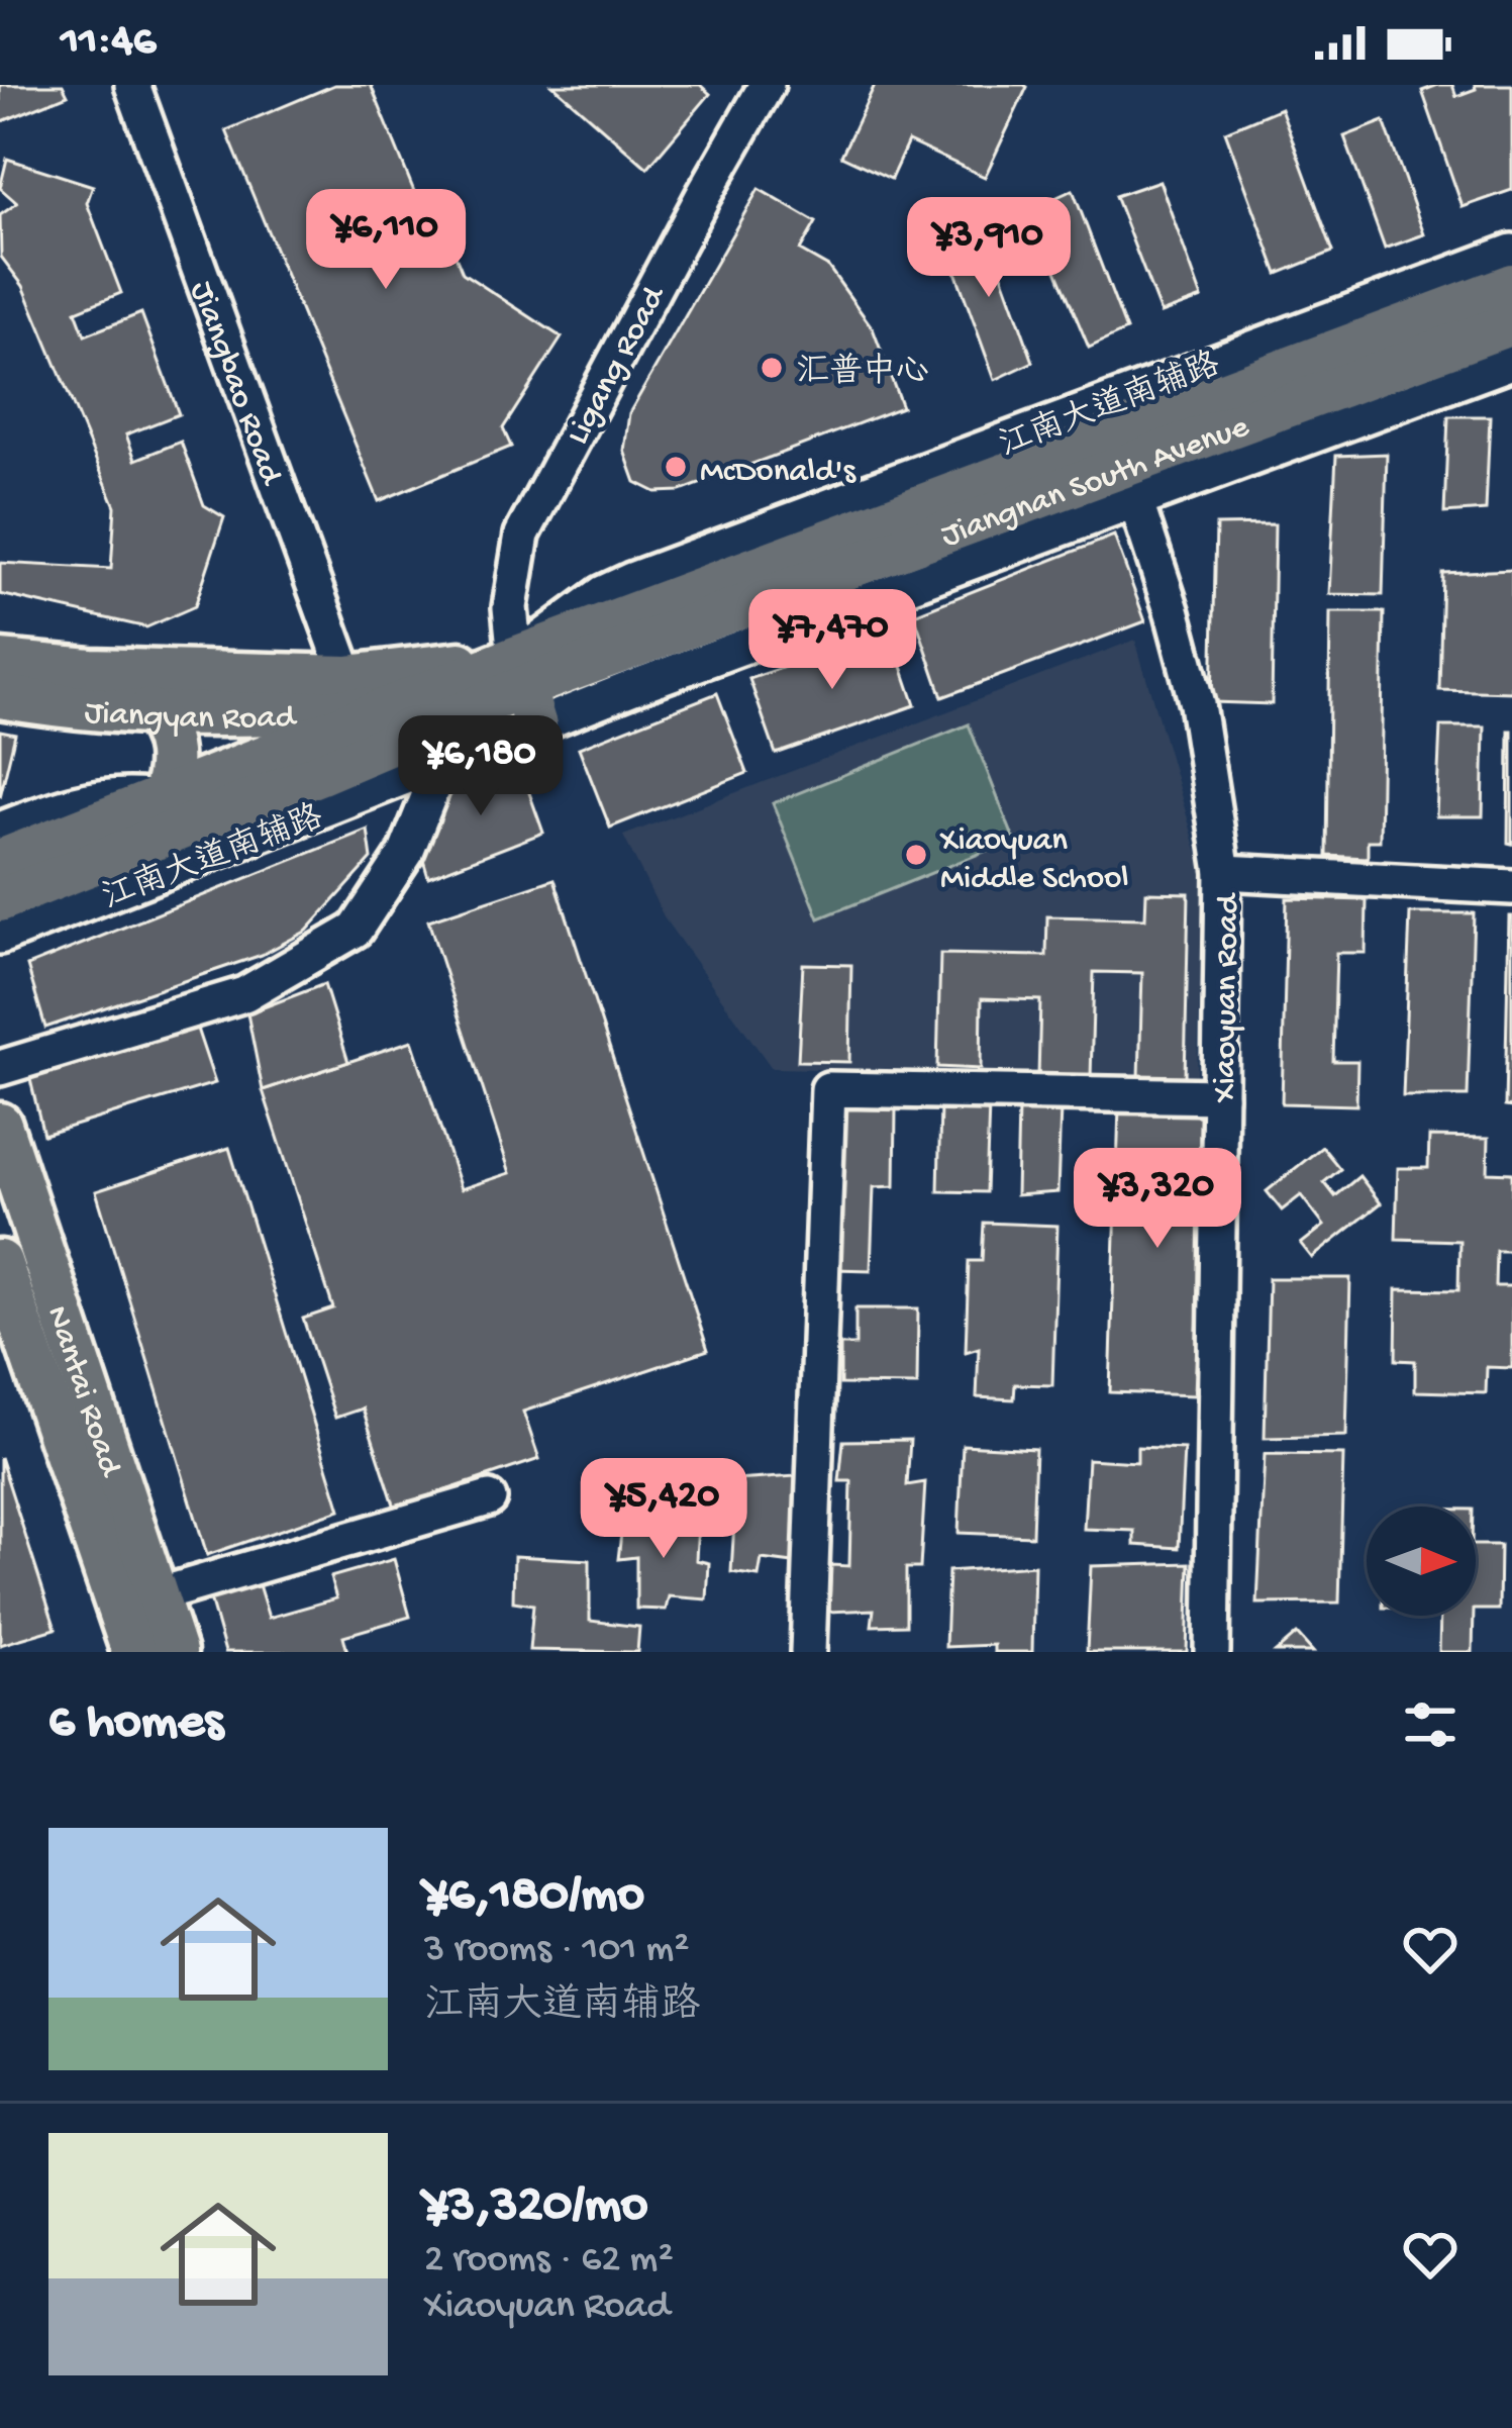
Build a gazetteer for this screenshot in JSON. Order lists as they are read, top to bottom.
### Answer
{
  "streets": {
    "main road": ["Jiangnan South Avenue", "Jiangyan Road", "Nantai Road"],
    "street": [
      "Ligang Road",
      "Jiangbao Road",
      "江南大道南辅路",
      "Xiaoyuan Road"
    ]
  },
  "crossings": [
    ["Ligang Road", "江南大道南辅路"],
    ["Ligang Road", "Jiangnan South Avenue"],
    ["Ligang Road", "Jiangyan Road"],
    ["Jiangbao Road", "Jiangyan Road"],
    ["江南大道南辅路", "Jiangnan South Avenue"],
    ["江南大道南辅路", "Jiangyan Road"],
    ["江南大道南辅路", "Xiaoyuan Road"],
    ["Jiangnan South Avenue", "Jiangyan Road"]
  ],
  "places": ["汇普中心", "McDonald's", "Xiaoyuan Middle School"],
  "north": "right",
  "page": {
    "status": "11:46",
    "price": [
      "¥6,110",
      "¥3,910",
      "¥7,470",
      "¥6,180",
      "¥3,320",
      "¥5,420"
    ],
    "heading": "6 homes",
    "list": [
      {
        "name": "¥6,180/mo",
        "note": "3 rooms · 101 m² · 江南大道南辅路"
      },
      {
        "name": "¥3,320/mo",
        "note": "2 rooms · 62 m² · Xiaoyuan Road"
      }
    ]
  }
}
